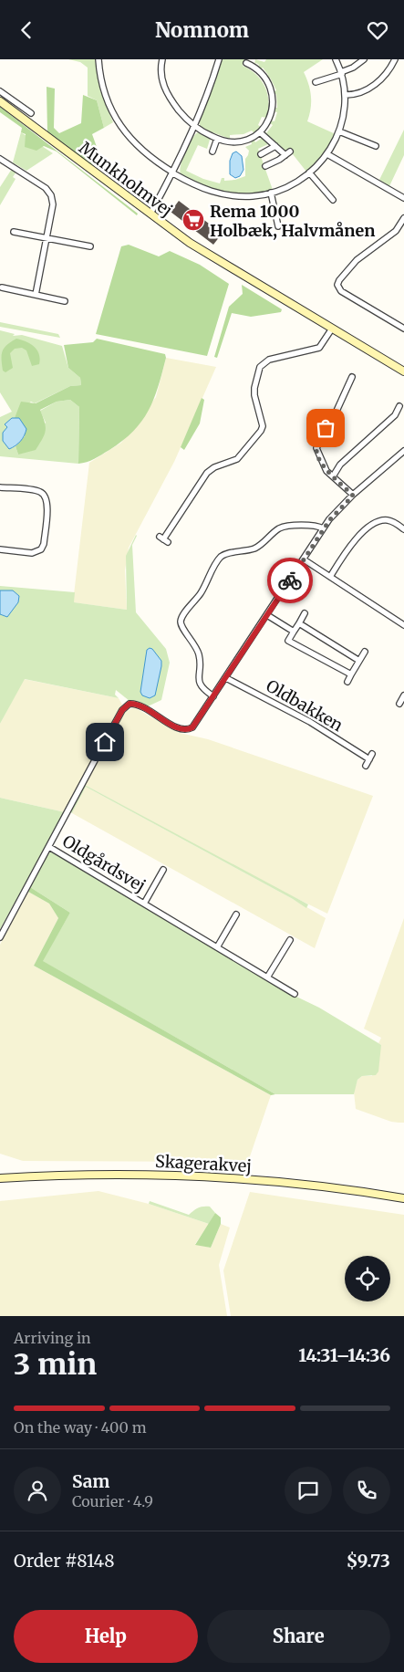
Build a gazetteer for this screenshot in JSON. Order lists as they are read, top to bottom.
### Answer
{
  "streets": {
    "street": [
      "Munkholmvej",
      "Oldbakken",
      "Oldgårdsvej",
      "Skagerakvej"
    ]
  },
  "places": {
    "supermarket": ["Rema 1000 Holbæk, Halvmånen"]
  },
  "page": {
    "header": "Nomnom",
    "heading": ["3 min", "Arriving in", "14:31–14:36"],
    "panel": [
      "Sam",
      "Courier · 4.9",
      "Order #8148",
      "$9.73"
    ],
    "bar": "On the way · 400 m",
    "buttons": ["Help", "Share"]
  }
}
